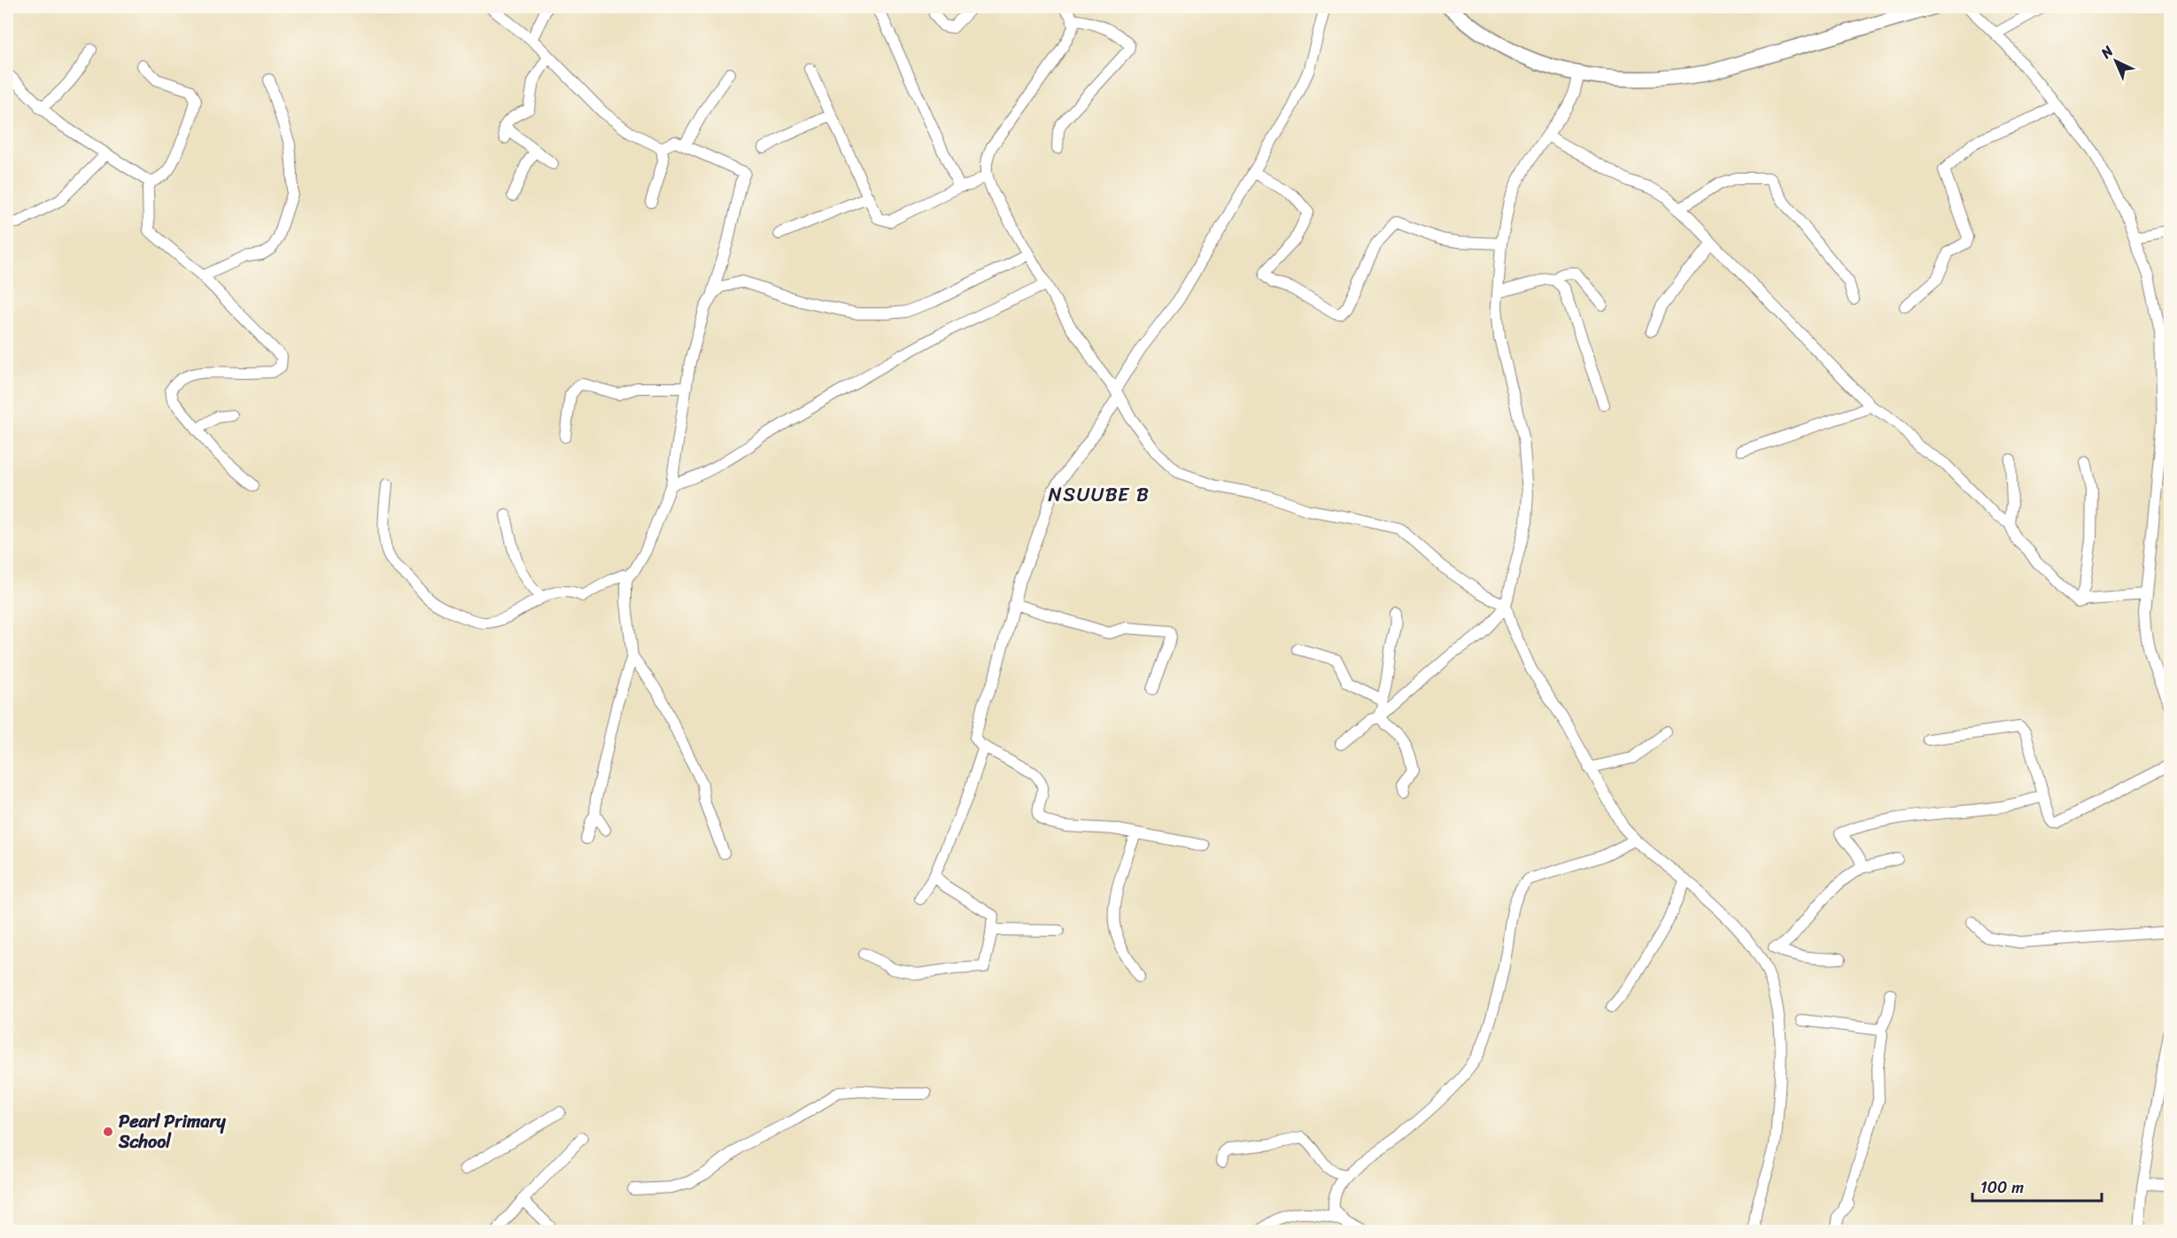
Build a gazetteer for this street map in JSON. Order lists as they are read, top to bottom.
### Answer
{
  "districts": ["NSUUBE B"],
  "places": ["Pearl Primary School"],
  "scale_bar": "100 m",
  "north": "top left"
}
